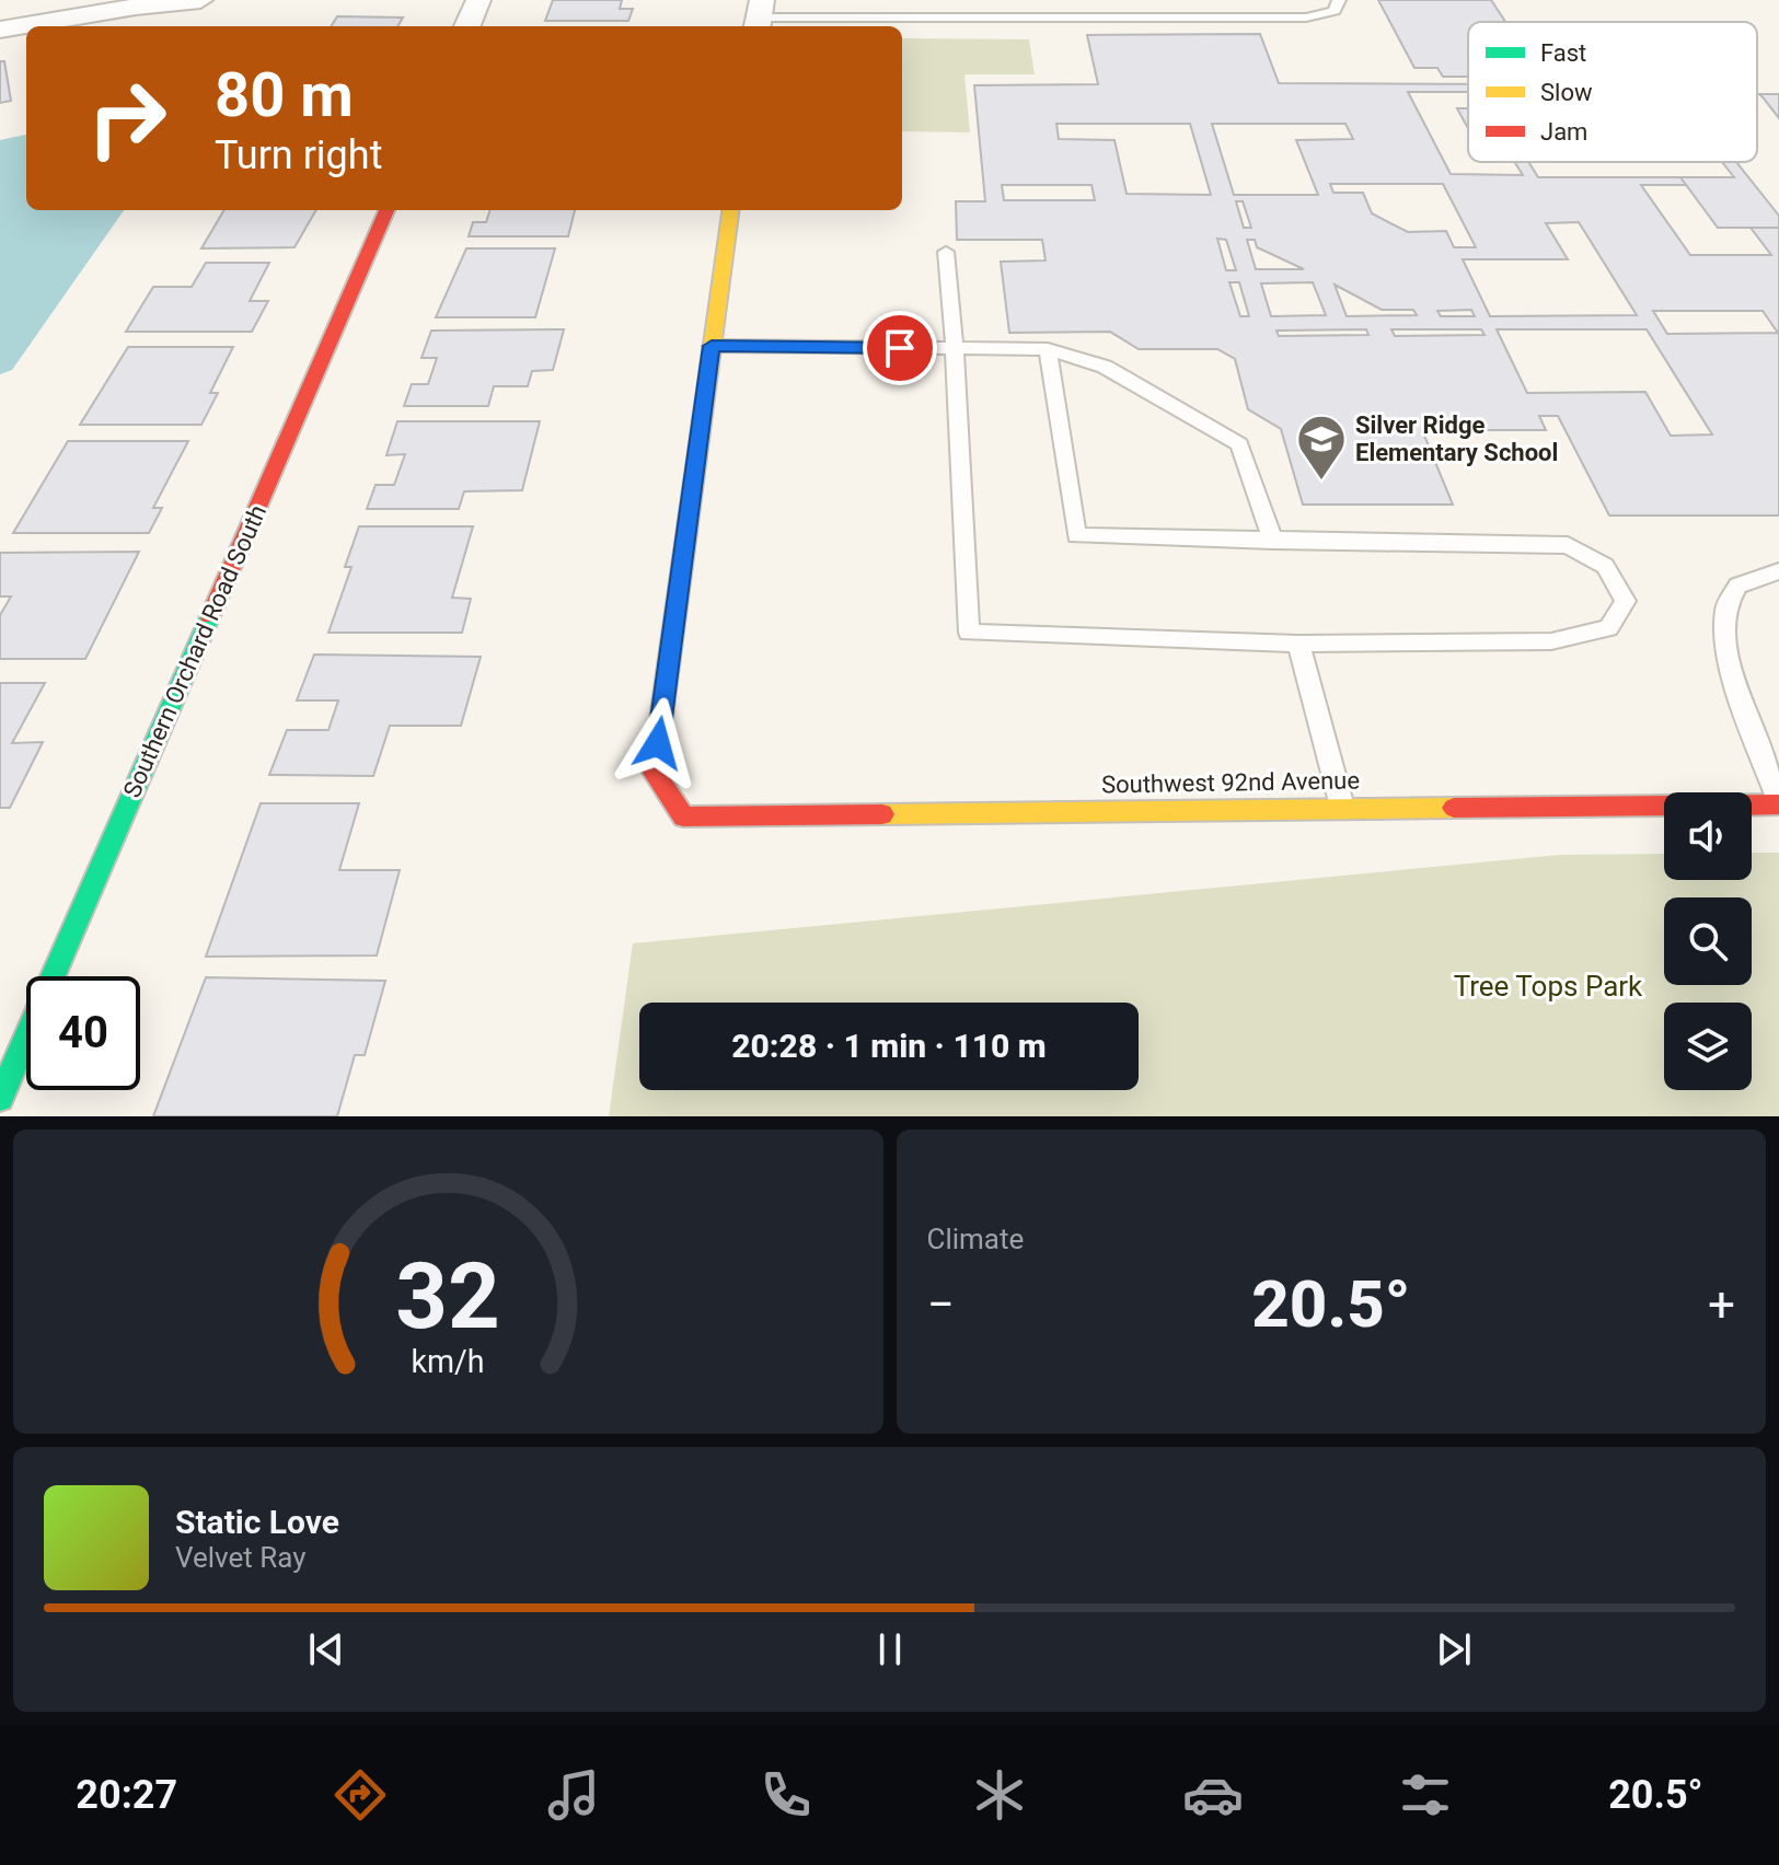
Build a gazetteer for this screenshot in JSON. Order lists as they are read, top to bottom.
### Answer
{
  "streets": {
    "street": ["Southern Orchard Road South", "Southwest 92nd Avenue"]
  },
  "parks": ["Tree Tops Park"],
  "places": {
    "school or university": ["Silver Ridge Elementary School"]
  },
  "legend": ["Fast", "Slow", "Jam"],
  "page": {
    "turn": ["80 m", "Turn right"],
    "limit": "40",
    "trip": "20:28 · 1 min · 110 m",
    "tile": "Climate",
    "heat": ["−", "20.5°", "+"],
    "song": ["Static Love", "Velvet Ray"],
    "tabs": ["20:27", "20.5°"],
    "gauge": ["32", "km/h"]
  }
}
